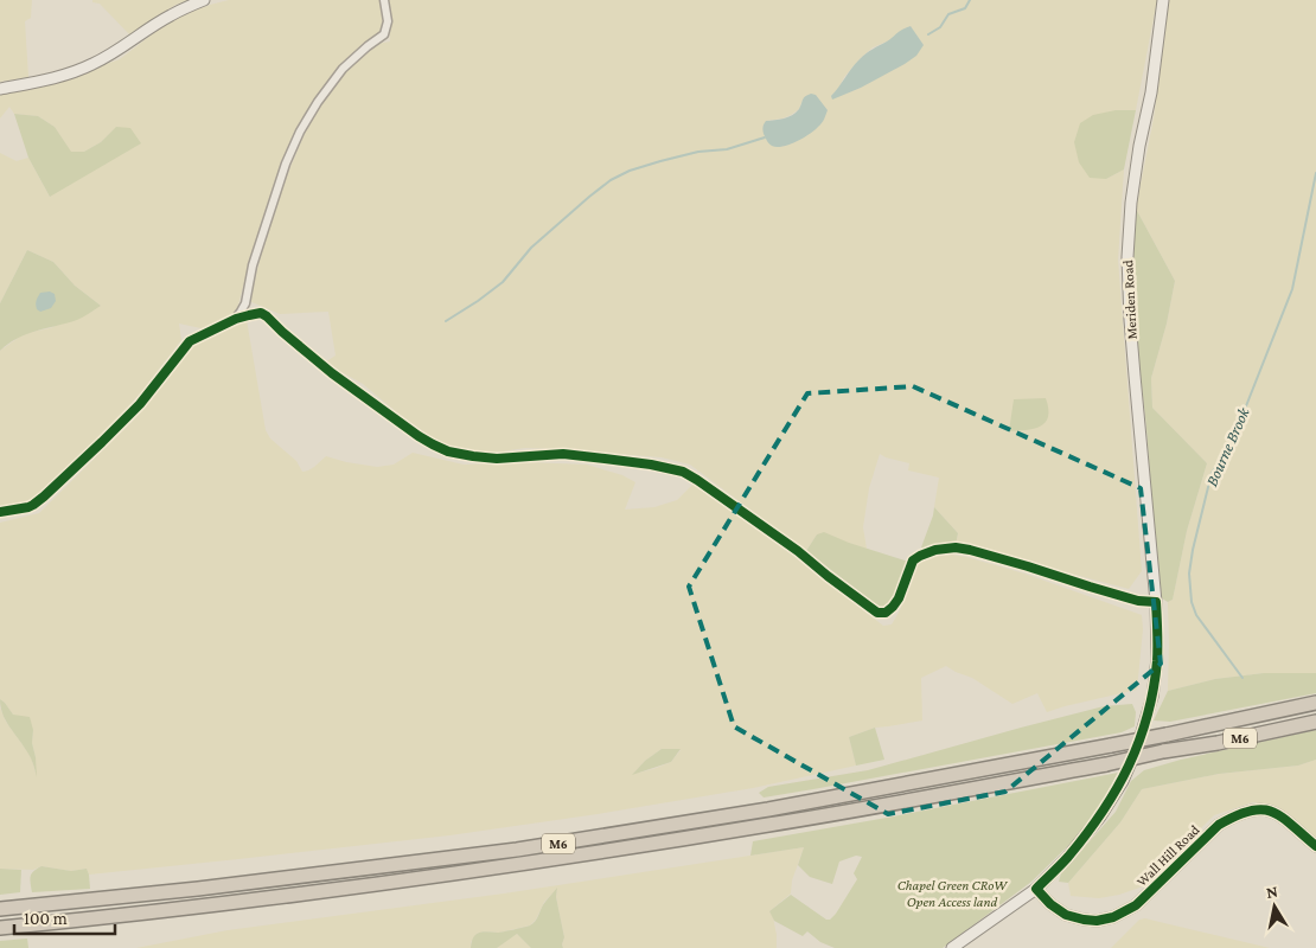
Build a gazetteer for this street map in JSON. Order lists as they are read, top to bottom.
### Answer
{
  "streets": {
    "highway": ["M6"],
    "main road": ["Meriden Road", "Wall Hill Road"]
  },
  "crossings": [
    ["Meriden Road", "Wall Hill Road"]
  ],
  "water": ["Bourne Brook"],
  "parks": ["Chapel Green CRoW Open Access land"],
  "scale_bar": "100 m",
  "north": "top"
}
